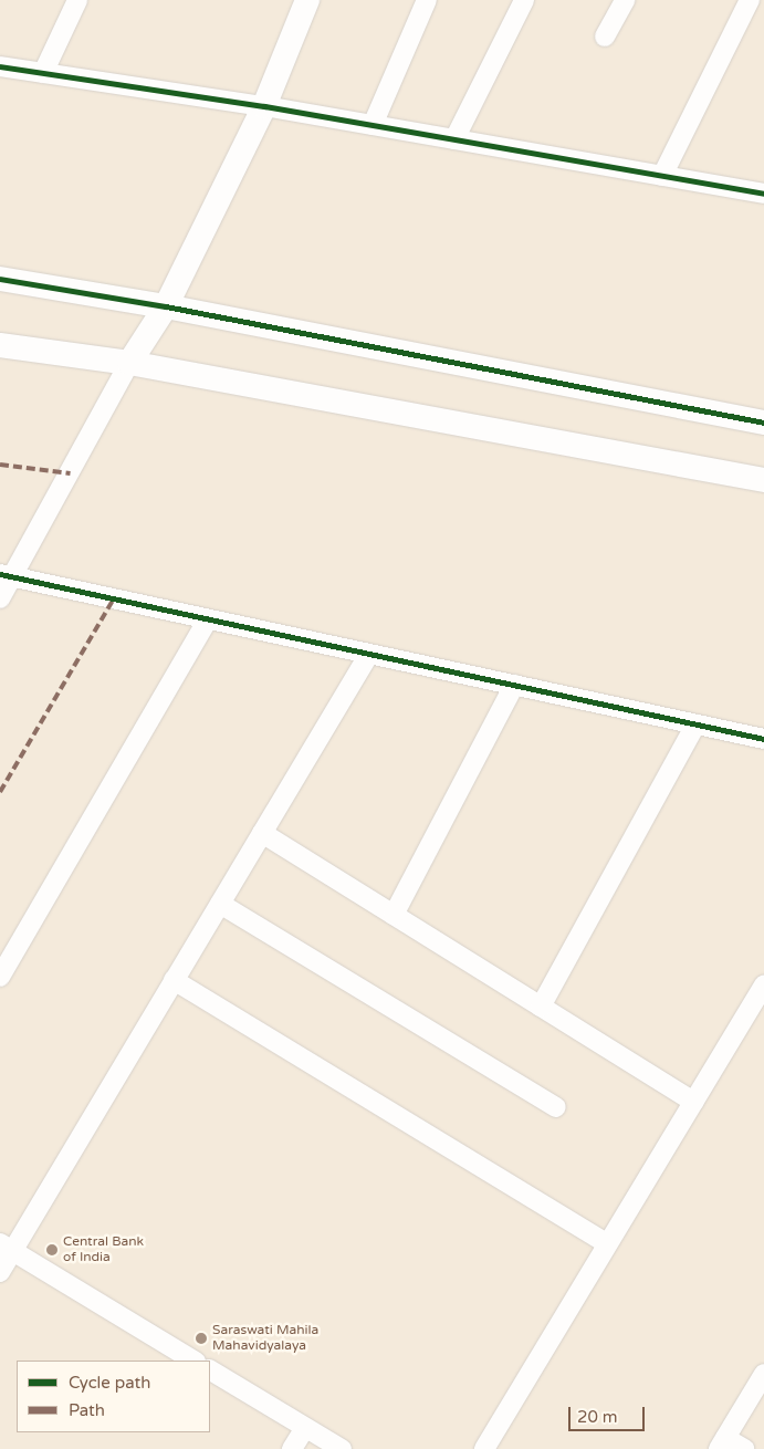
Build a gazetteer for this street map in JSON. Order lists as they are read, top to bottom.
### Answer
{
  "places": ["Central Bank of India", "Saraswati Mahila Mahavidyalaya"],
  "legend": ["Cycle path", "Path"],
  "scale_bar": "20 m"
}
